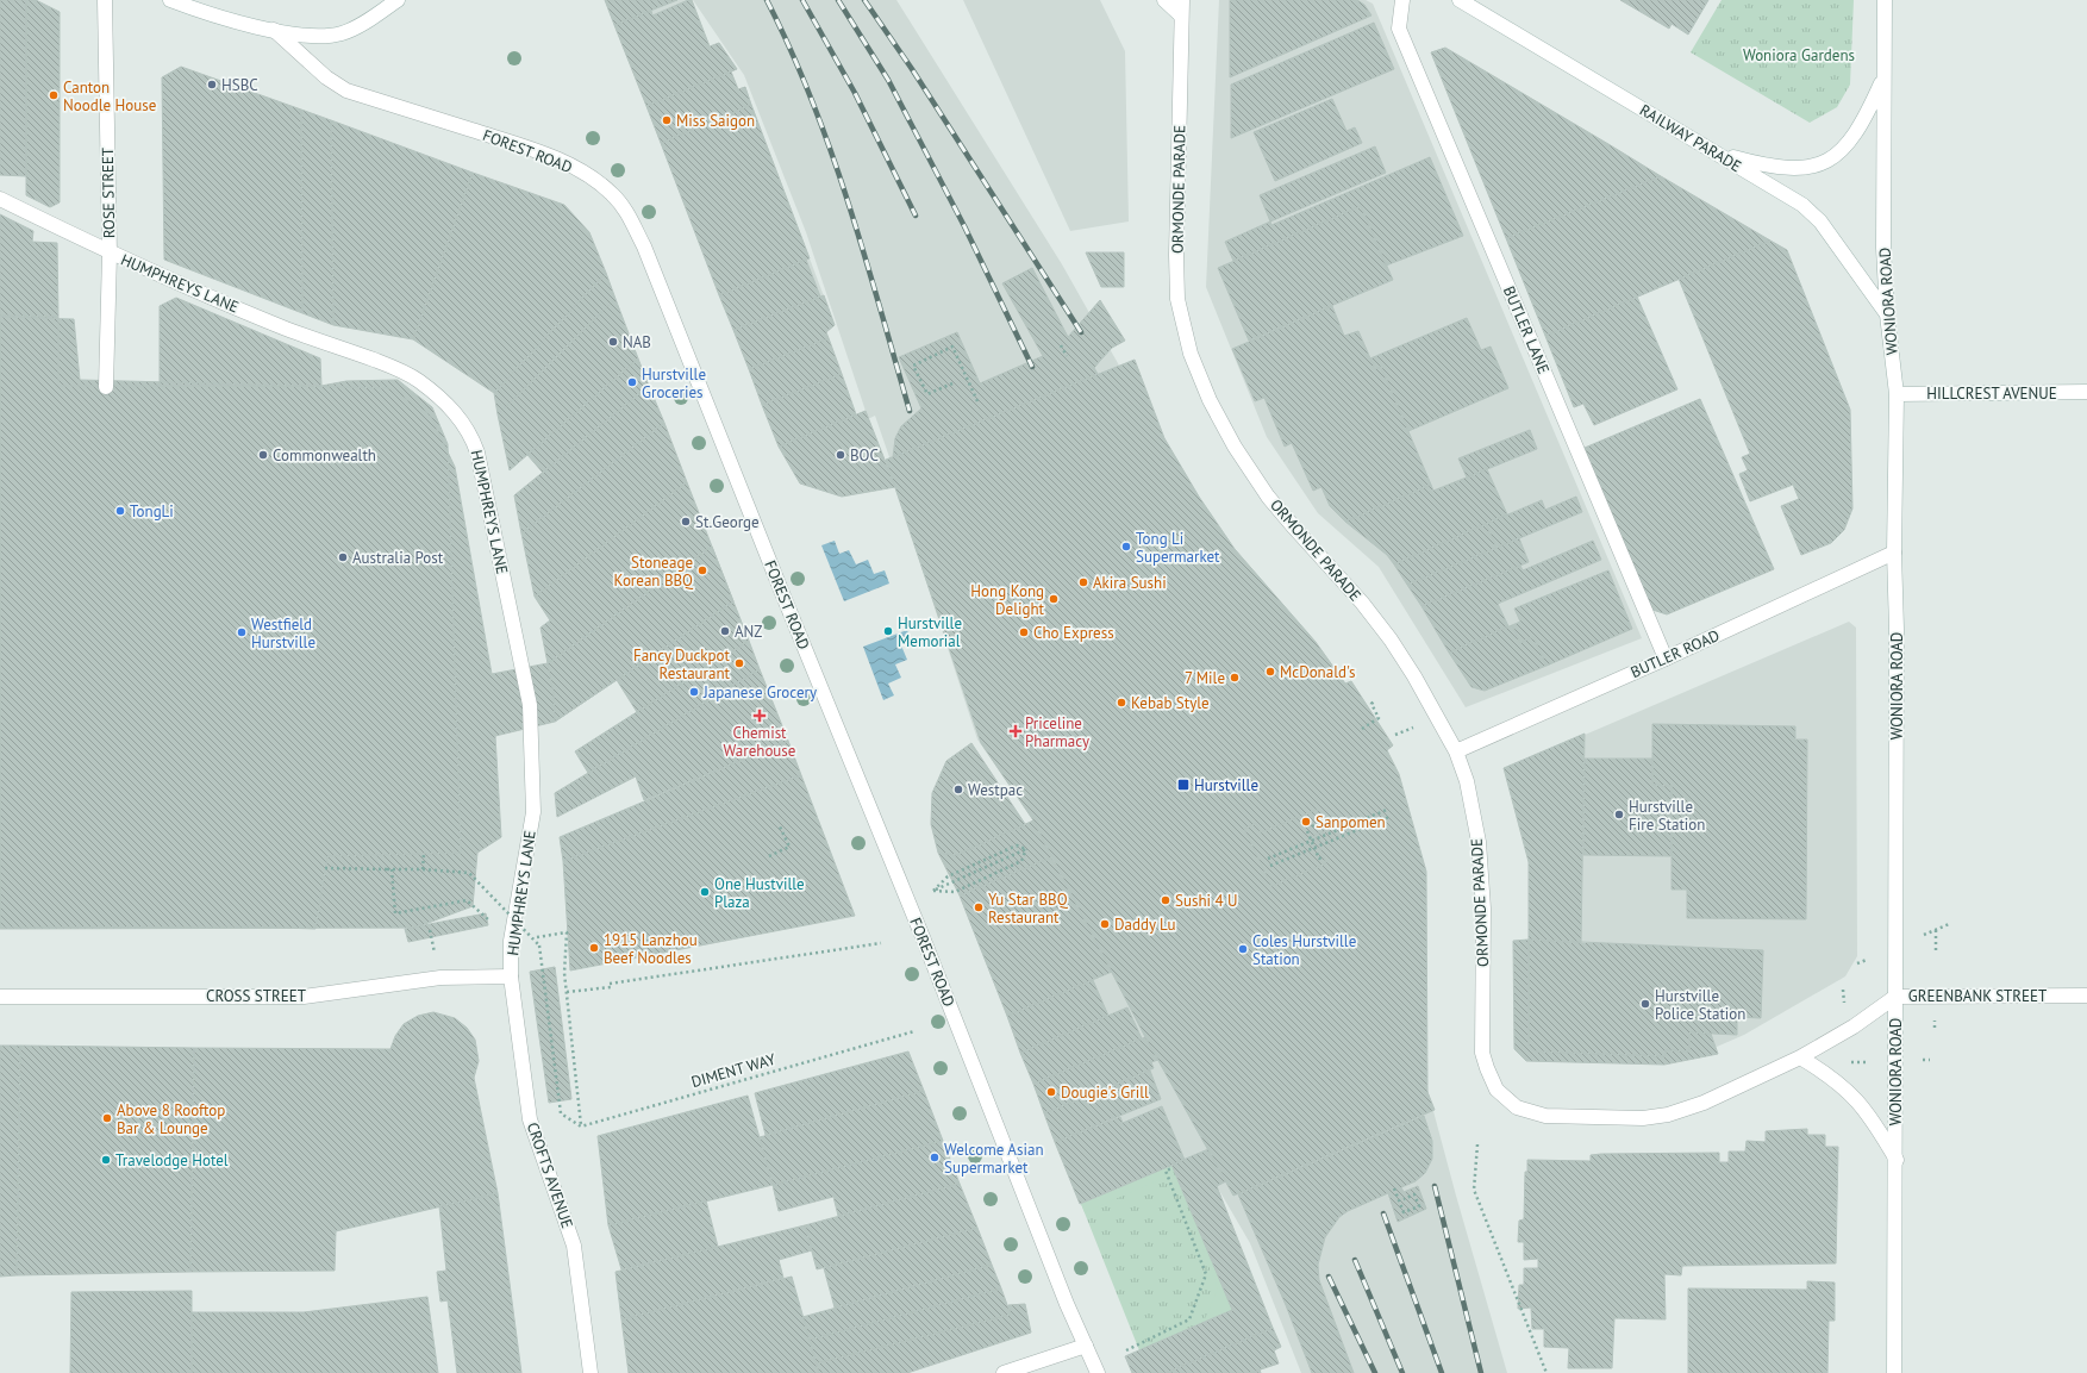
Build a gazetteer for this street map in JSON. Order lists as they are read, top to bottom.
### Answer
{
  "streets": {
    "street": [
      "RAILWAY PARADE",
      "FOREST ROAD",
      "ORMONDE PARADE",
      "ROSE STREET",
      "HUMPHREYS LANE",
      "WONIORA ROAD",
      "BUTLER LANE",
      "HILLCREST AVENUE",
      "BUTLER ROAD",
      "CROSS STREET",
      "GREENBANK STREET",
      "CROFTS AVENUE"
    ],
    "path": ["DIMENT WAY"]
  },
  "crossings": [
    ["RAILWAY PARADE", "WONIORA ROAD"],
    ["ORMONDE PARADE", "BUTLER ROAD"],
    ["ORMONDE PARADE", "GREENBANK STREET"],
    ["ROSE STREET", "HUMPHREYS LANE"],
    ["HUMPHREYS LANE", "CROSS STREET"],
    ["HUMPHREYS LANE", "CROFTS AVENUE"],
    ["WONIORA ROAD", "HILLCREST AVENUE"],
    ["WONIORA ROAD", "BUTLER ROAD"],
    ["WONIORA ROAD", "GREENBANK STREET"],
    ["BUTLER LANE", "BUTLER ROAD"],
    ["CROSS STREET", "CROFTS AVENUE"]
  ],
  "parks": ["Woniora Gardens"],
  "places": {
    "other": [
      "HSBC",
      "Canton Noodle House",
      "Miss Saigon",
      "NAB",
      "Hurstville Groceries",
      "Commonwealth",
      "BOC",
      "TongLi",
      "St.George",
      "Tong Li Supermarket",
      "Australia Post",
      "Stoneage Korean BBQ",
      "Akira Sushi",
      "Hong Kong Delight",
      "ANZ",
      "Hurstville Memorial",
      "Westfield Hurstville",
      "Cho Express",
      "Fancy Duckpot Restaurant",
      "McDonald's",
      "7 Mile",
      "Japanese Grocery",
      "Kebab Style",
      "Westpac",
      "Hurstville Fire Station",
      "Sanpomen",
      "One Hustville Plaza",
      "Sushi 4 U",
      "Yu Star BBQ Restaurant",
      "Daddy Lu",
      "1915 Lanzhou Beef Noodles",
      "Coles Hurstville Station",
      "Hurstville Police Station",
      "Dougie's Grill",
      "Above 8 Rooftop Bar & Lounge",
      "Welcome Asian Supermarket",
      "Travelodge Hotel"
    ],
    "health": ["Chemist Warehouse", "Priceline Pharmacy"],
    "transit": ["Hurstville"]
  }
}
